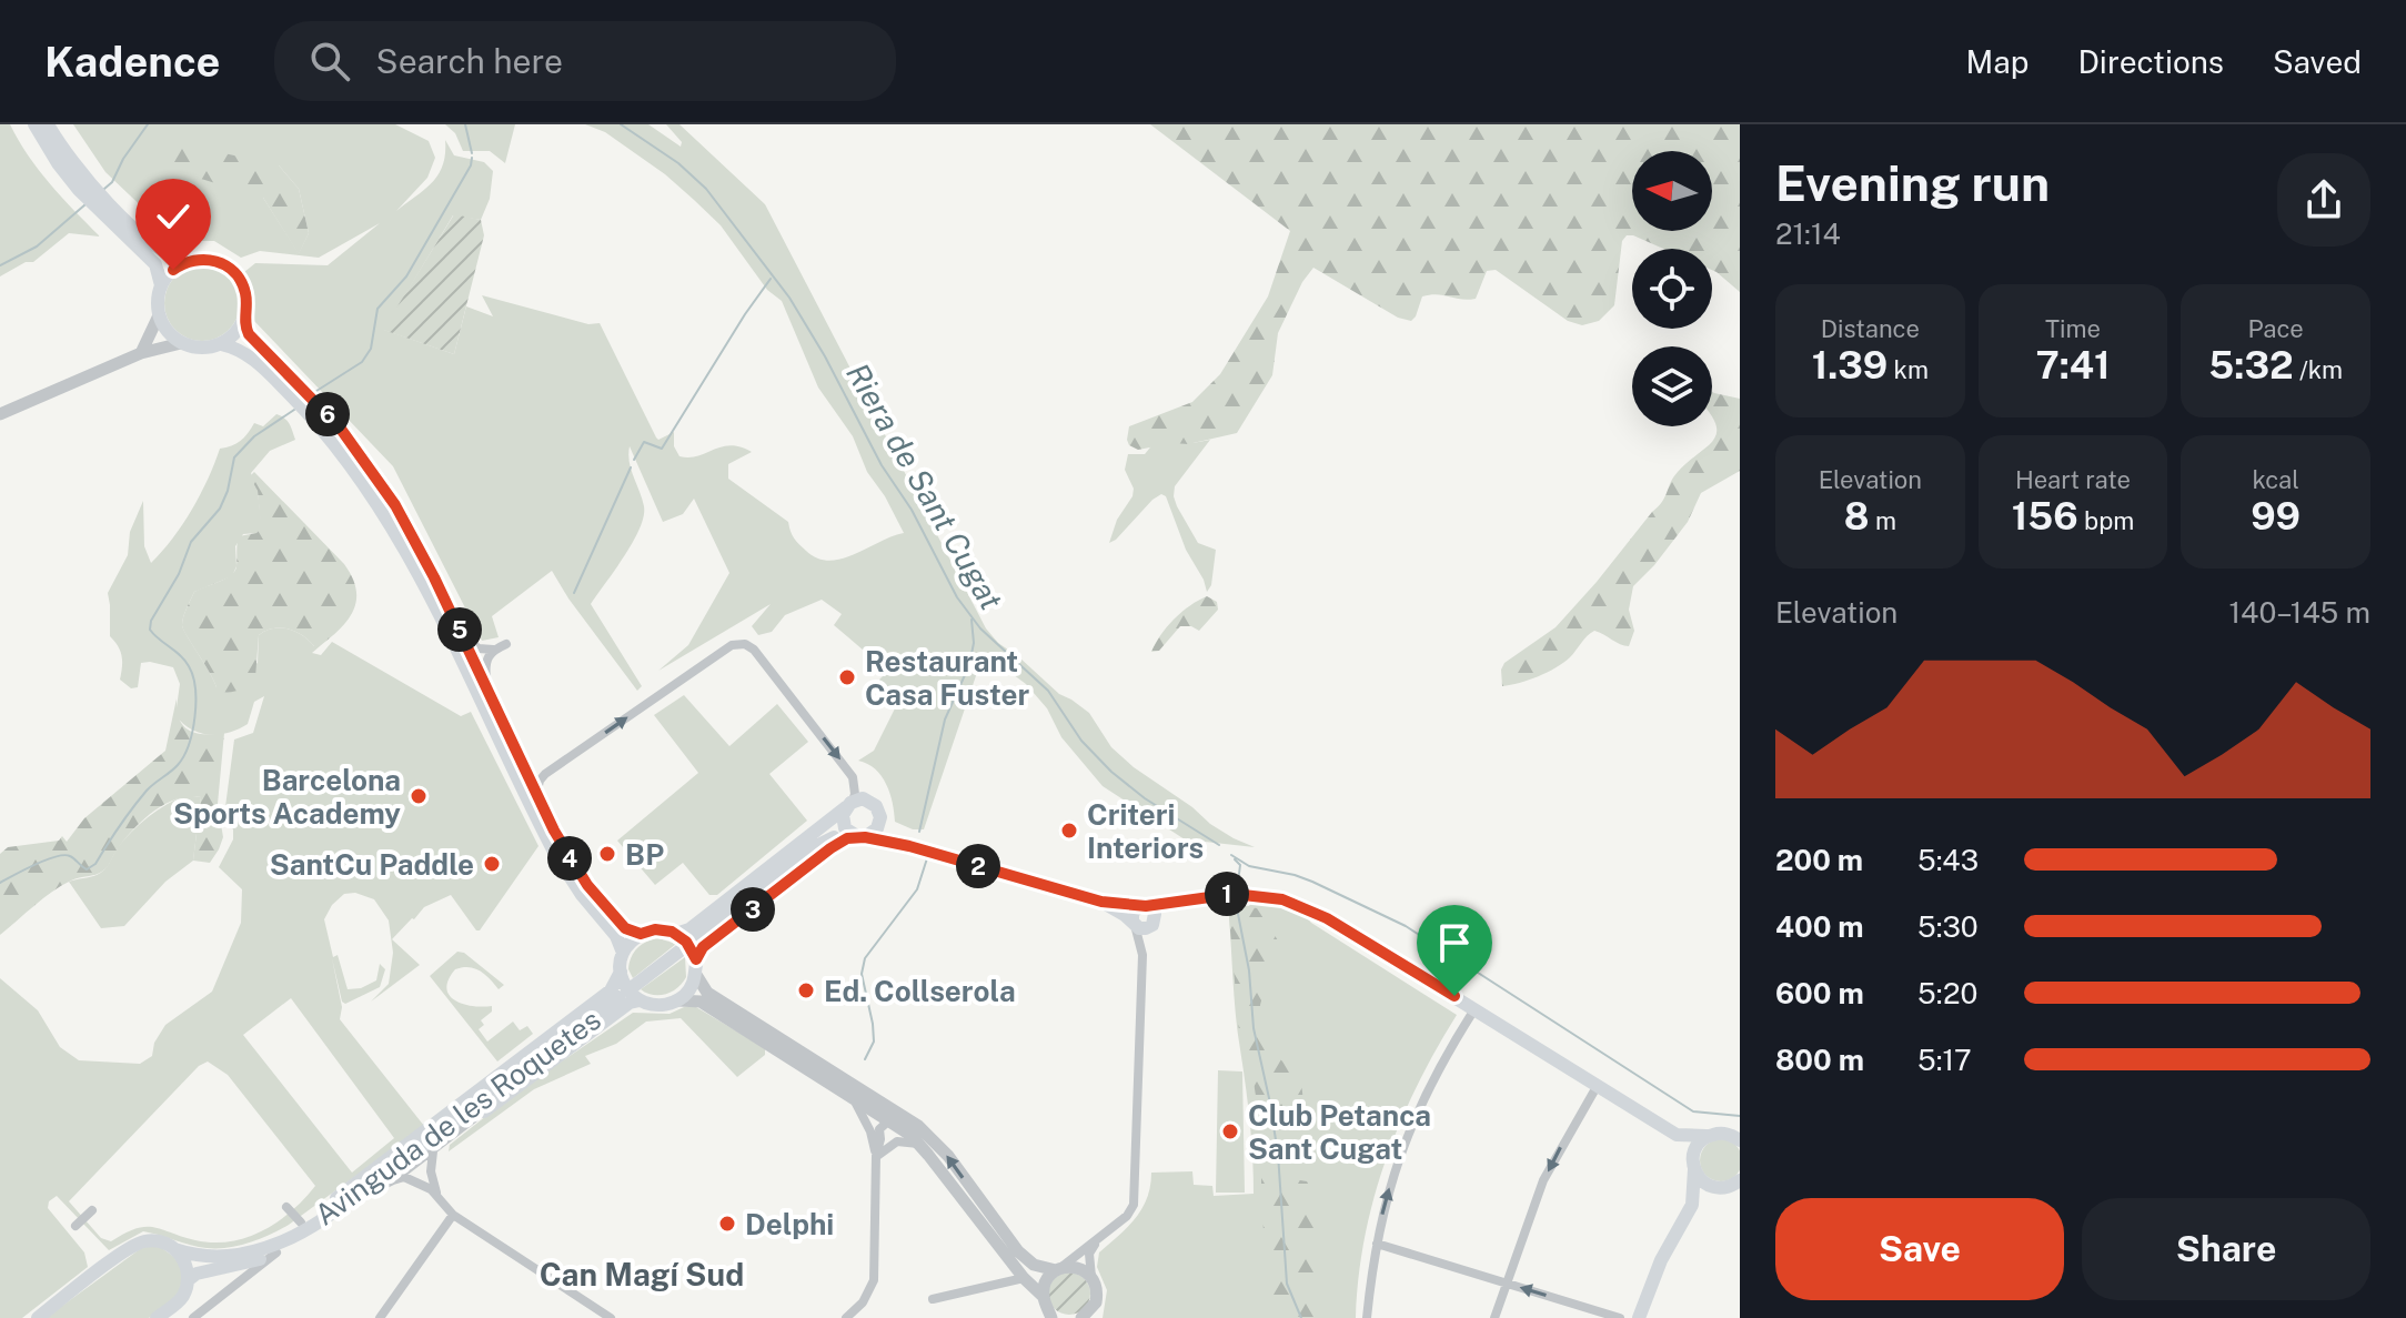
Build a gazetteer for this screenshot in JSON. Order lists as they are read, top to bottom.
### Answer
{
  "streets": {
    "main road": ["Avinguda de les Roquetes"]
  },
  "districts": ["Can Magí Sud"],
  "water": ["Riera de Sant Cugat"],
  "places": [
    "Restaurant Casa Fuster",
    "Barcelona Sports Academy",
    "Criteri Interiors",
    "BP",
    "SantCu Paddle",
    "Ed. Collserola",
    "Club Petanca Sant Cugat",
    "Delphi"
  ],
  "north": "left",
  "page": {
    "header": "Kadence",
    "search": "Search here",
    "nav": ["Map", "Directions", "Saved"],
    "heading": ["Evening run", "21:14"],
    "stats": [
      ["Distance", "1.39 km"],
      ["Time", "7:41"],
      ["Pace", "5:32 /km"],
      ["Elevation", "8 m"],
      ["Heart rate", "156 bpm"],
      ["kcal", "99"]
    ],
    "pins": [
      "6",
      "5",
      "4",
      "2",
      "1",
      "3"
    ],
    "chart": ["Elevation", "140–145 m"],
    "list": [
      {
        "name": "200 m",
        "note": "5:43"
      },
      {
        "name": "400 m",
        "note": "5:30"
      },
      {
        "name": "600 m",
        "note": "5:20"
      },
      {
        "name": "800 m",
        "note": "5:17"
      }
    ],
    "buttons": ["Save", "Share"]
  }
}
